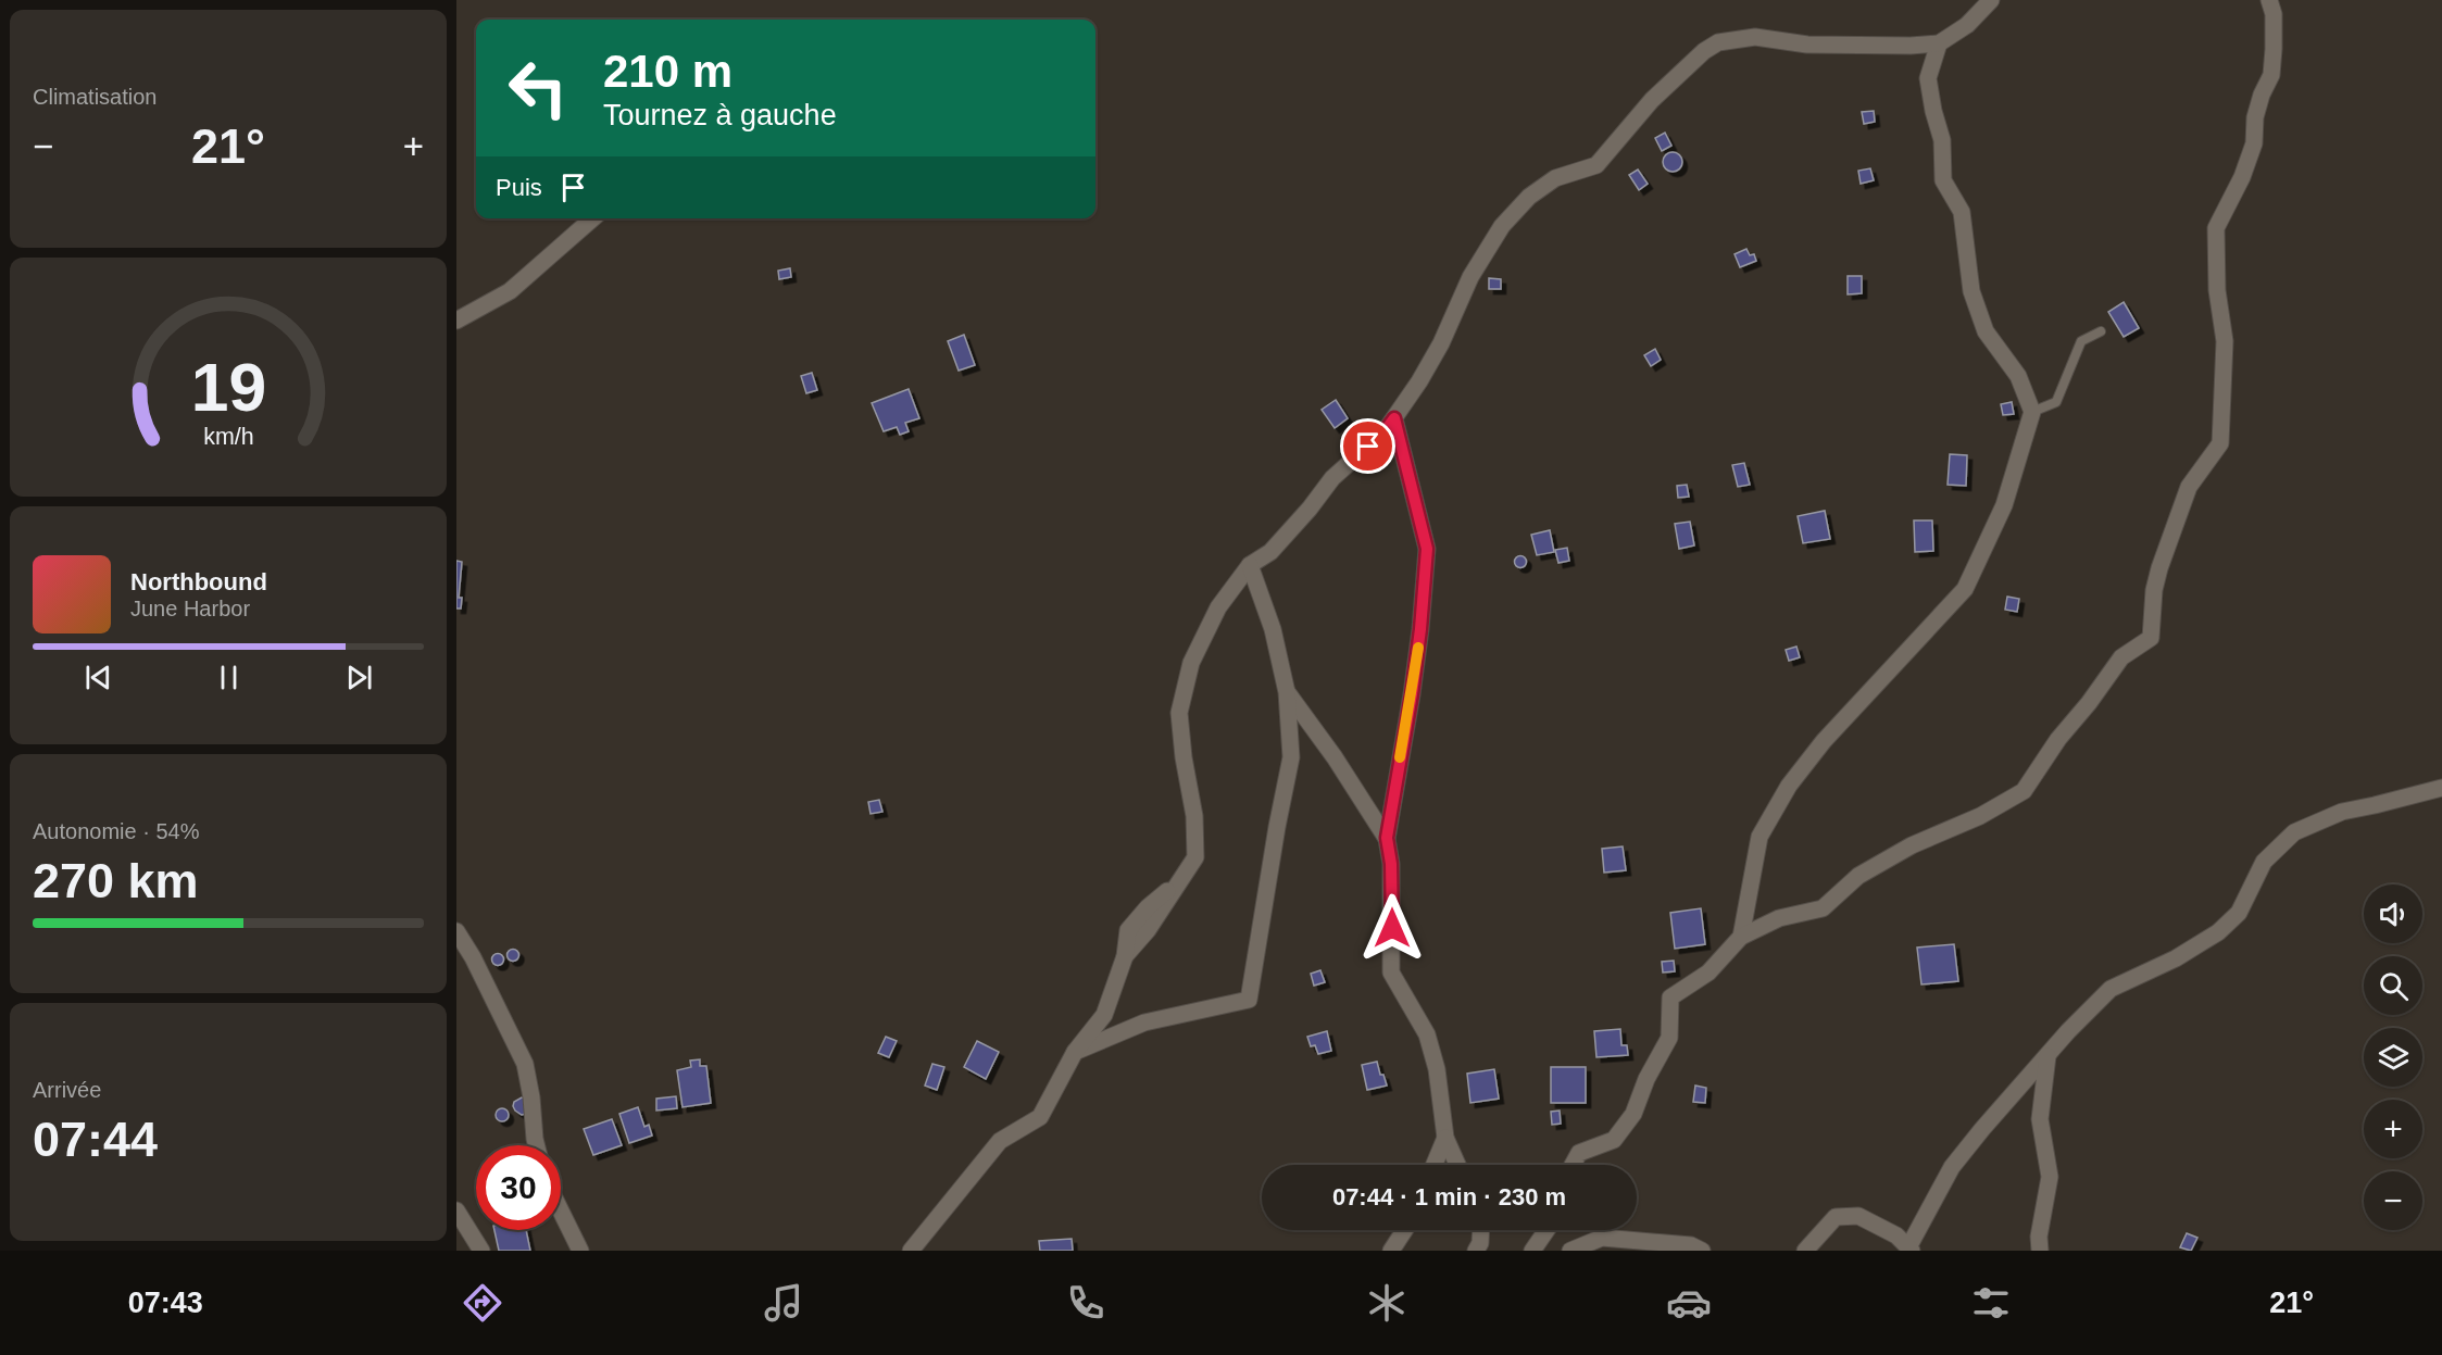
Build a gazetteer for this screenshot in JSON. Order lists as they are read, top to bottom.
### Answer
{
  "page": {
    "tile": [
      "Climatisation",
      ["Autonomie · 54%", "270 km"],
      ["Arrivée", "07:44"]
    ],
    "turn": ["210 m", "Tournez à gauche"],
    "heat": ["−", "21°", "+"],
    "then": "Puis",
    "song": ["Northbound", "June Harbor"],
    "map_buttons": ["+", "−"],
    "limit": "30",
    "trip": "07:44 · 1 min · 230 m",
    "tabs": ["07:43", "21°"],
    "gauge": ["19", "km/h"]
  }
}
